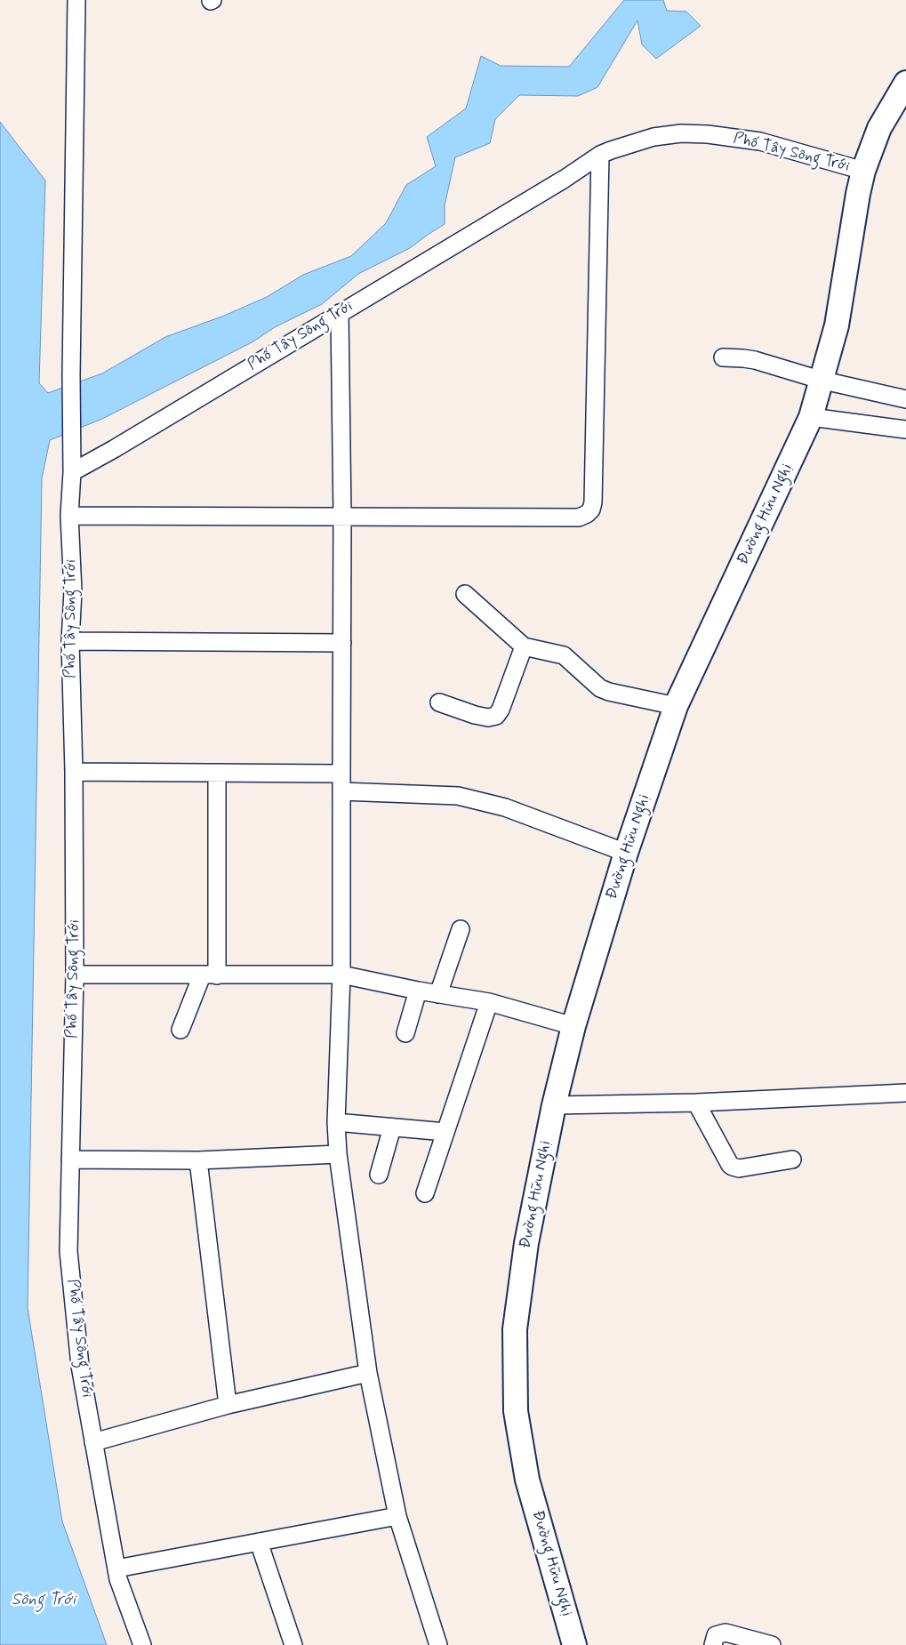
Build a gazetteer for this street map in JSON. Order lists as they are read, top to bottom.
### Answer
{
  "streets": {
    "highway": ["Đường Hữu Nghị"],
    "street": ["Phố Tây Sông Trới"]
  },
  "crossings": [
    ["Phố Tây Sông Trới", "Đường Hữu Nghị"]
  ],
  "water": ["Sông Trới"]
}
